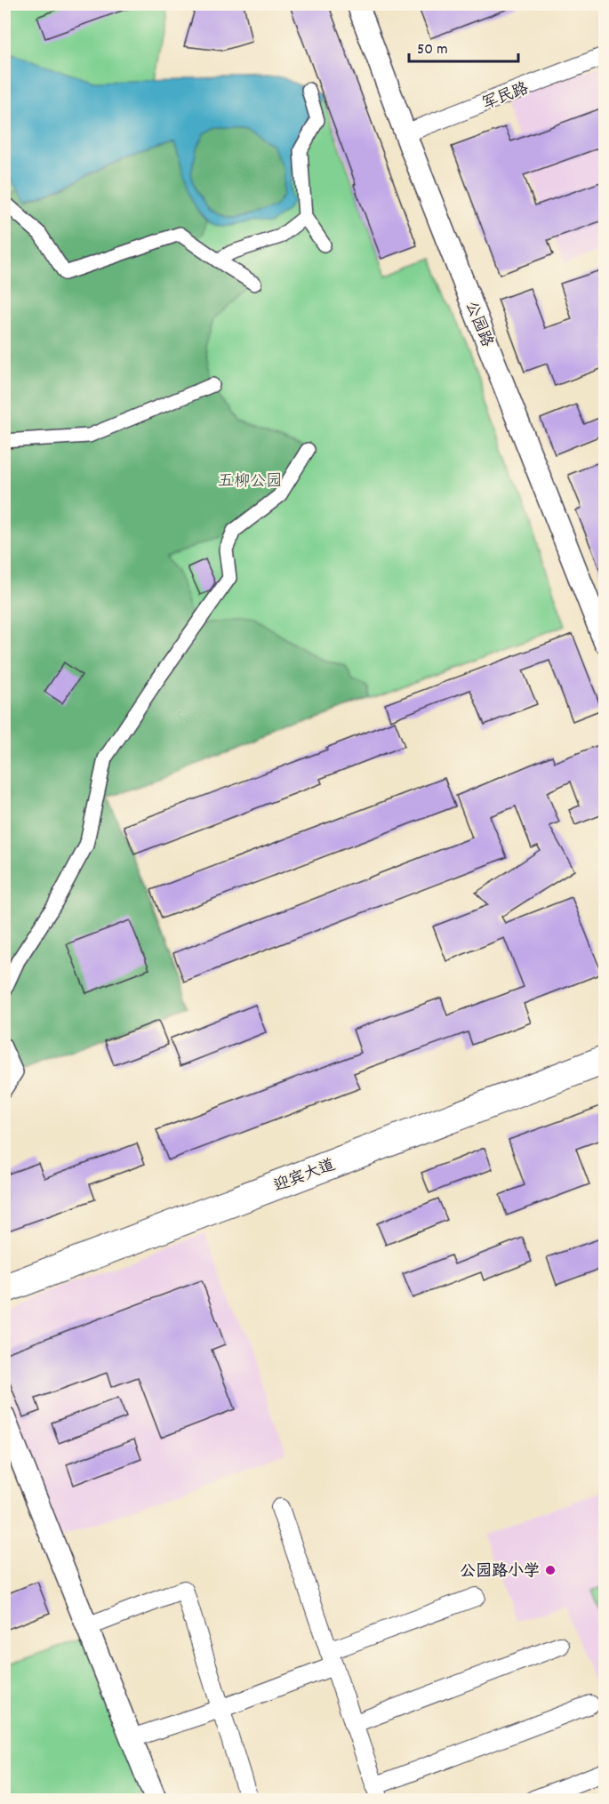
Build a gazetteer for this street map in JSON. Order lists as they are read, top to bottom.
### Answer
{
  "streets": {
    "main road": ["迎宾大道"],
    "street": ["军民路", "公园路"]
  },
  "crossings": [
    ["军民路", "公园路"]
  ],
  "parks": ["五柳公园"],
  "places": ["公园路小学"],
  "scale_bar": "50 m"
}
